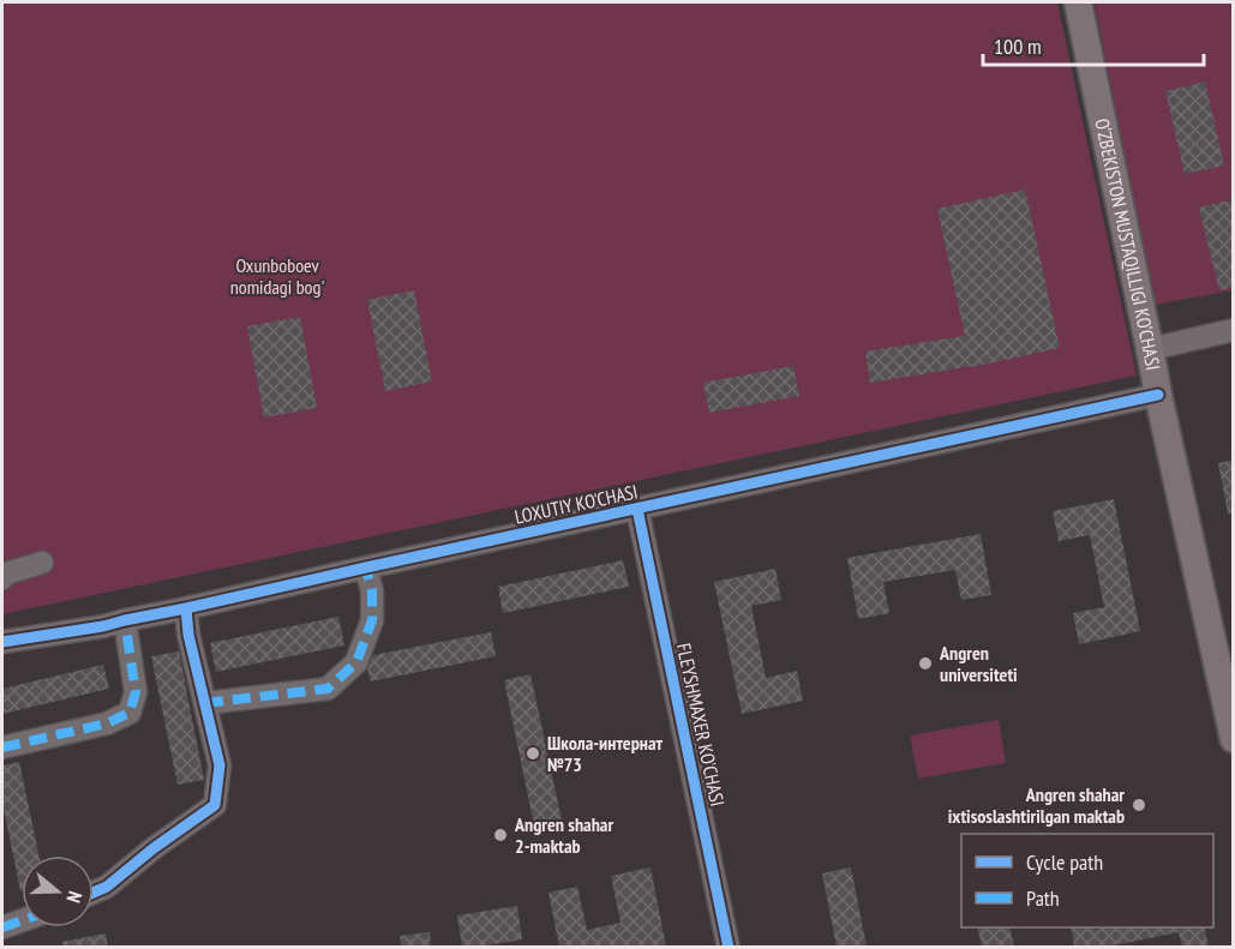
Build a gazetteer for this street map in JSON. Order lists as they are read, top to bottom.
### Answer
{
  "streets": {
    "main road": ["O‘ZBEKISTON MUSTAQILLIGI KO‘CHASI"],
    "street": ["LOXUTIY KO'CHASI", "FLEYSHMAXER KO'CHASI"]
  },
  "crossings": [
    ["O‘ZBEKISTON MUSTAQILLIGI KO‘CHASI", "LOXUTIY KO'CHASI"],
    ["LOXUTIY KO'CHASI", "FLEYSHMAXER KO'CHASI"]
  ],
  "parks": ["Oxunboboev nomidagi bog'"],
  "places": [
    "Angren universiteti",
    "Школа-интернат №73",
    "Angren shahar ixtisoslashtirilgan maktab",
    "Angren shahar 2-maktab"
  ],
  "legend": ["Cycle path", "Path"],
  "scale_bar": "100 m",
  "north": "right"
}
